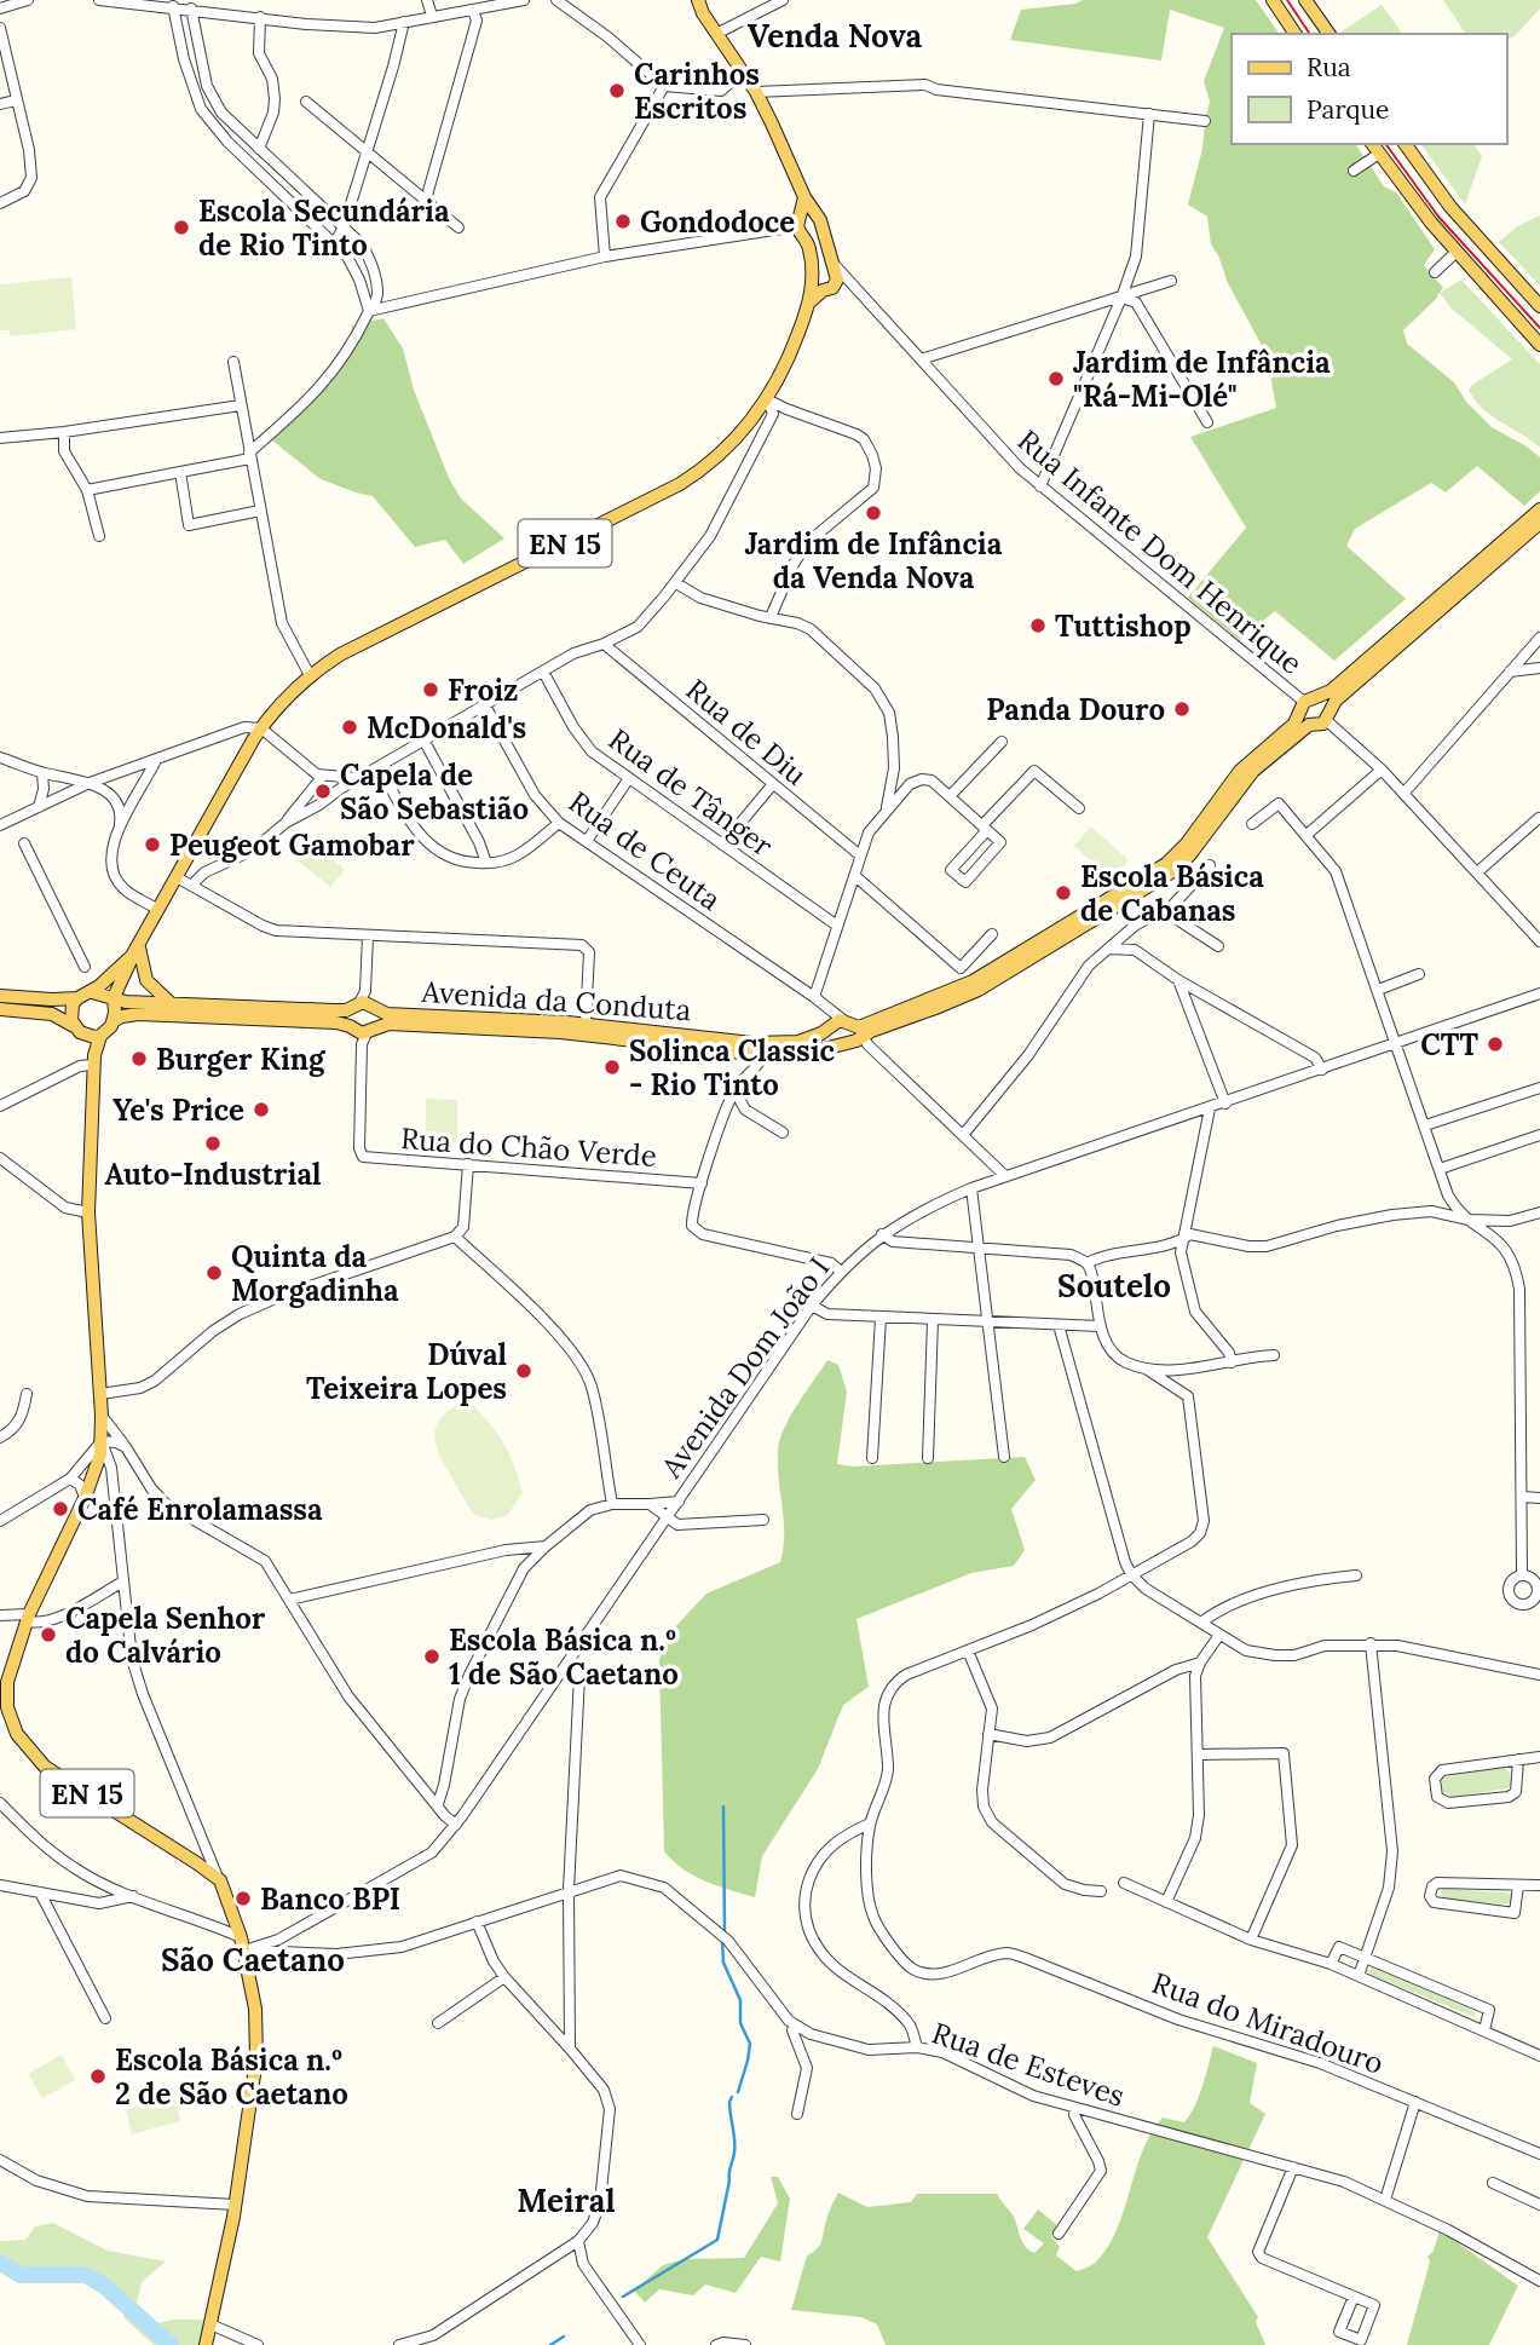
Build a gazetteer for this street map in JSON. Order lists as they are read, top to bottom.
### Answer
{
  "streets": {
    "main road": ["EN 15", "Avenida da Conduta"],
    "street": [
      "Rua Infante Dom Henrique",
      "Rua de Diu",
      "Rua de Tânger",
      "Rua de Ceuta",
      "Rua do Chão Verde",
      "Avenida Dom João I",
      "Rua do Miradouro",
      "Rua de Esteves"
    ]
  },
  "crossings": [
    ["EN 15", "Avenida da Conduta"],
    ["Rua de Ceuta", "Avenida da Conduta"],
    ["Avenida da Conduta", "Rua do Chão Verde"],
    ["Avenida Dom João I", "Rua de Esteves"],
    ["Rua do Miradouro", "Rua de Esteves"]
  ],
  "districts": [
    "Venda Nova",
    "Soutelo",
    "São Caetano",
    "Meiral"
  ],
  "places": [
    "Carinhos Escritos",
    "Gondodoce",
    "Escola Secundária de Rio Tinto",
    "Jardim de Infância \"Rá-Mi-Olé\"",
    "Jardim de Infância da Venda Nova",
    "Tuttishop",
    "Froiz",
    "Panda Douro",
    "McDonald's",
    "Capela de São Sebastião",
    "Peugeot Gamobar",
    "Escola Básica de Cabanas",
    "CTT",
    "Burger King",
    "Solinca Classic - Rio Tinto",
    "Ye's Price",
    "Auto-Industrial",
    "Quinta da Morgadinha",
    "Dúval Teixeira Lopes",
    "Café Enrolamassa",
    "Capela Senhor do Calvário",
    "Escola Básica n.º 1 de São Caetano",
    "Banco BPI",
    "Escola Básica n.º 2 de São Caetano"
  ],
  "legend": ["Rua", "Parque"]
}
